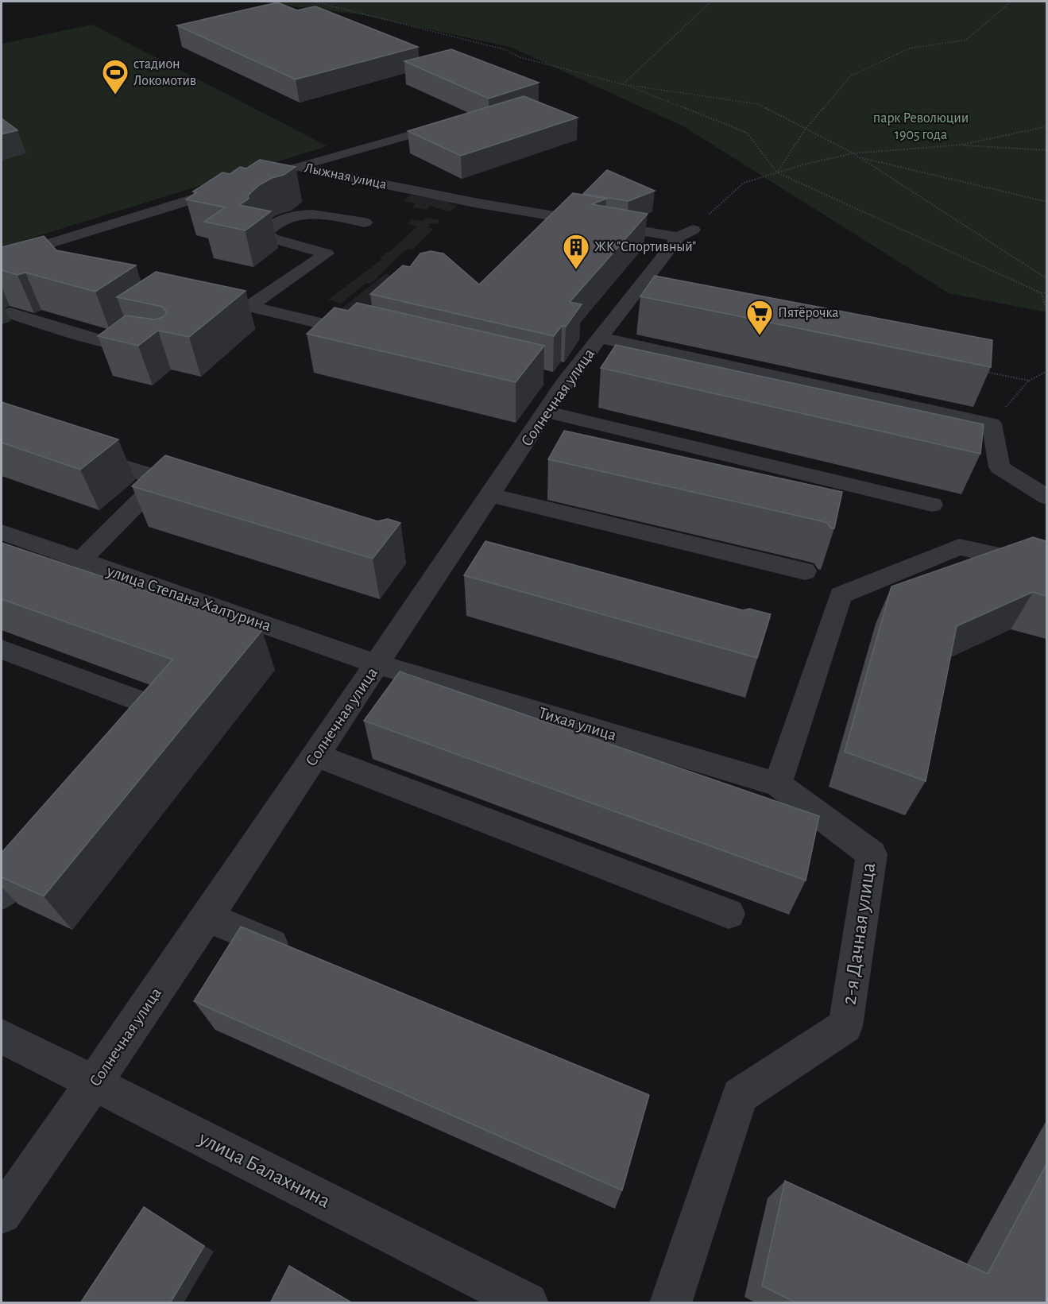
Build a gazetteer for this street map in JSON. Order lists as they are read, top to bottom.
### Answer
{
  "streets": {
    "street": [
      "Лыжная улица",
      "Солнечная улица",
      "улица Степана Халтурина",
      "Тихая улица",
      "2-я Дачная улица",
      "улица Балахнина"
    ]
  },
  "crossings": [
    ["Лыжная улица", "Солнечная улица"],
    ["Солнечная улица", "улица Степана Халтурина"],
    ["Солнечная улица", "Тихая улица"],
    ["Солнечная улица", "улица Балахнина"],
    ["улица Степана Халтурина", "Тихая улица"],
    ["Тихая улица", "2-я Дачная улица"]
  ],
  "parks": ["парк Революции 1905 года"],
  "places": {
    "sports": ["стадион Локомотив"],
    "building": ["ЖК \"Спортивный\""],
    "supermarket": ["Пятёрочка"]
  }
}
